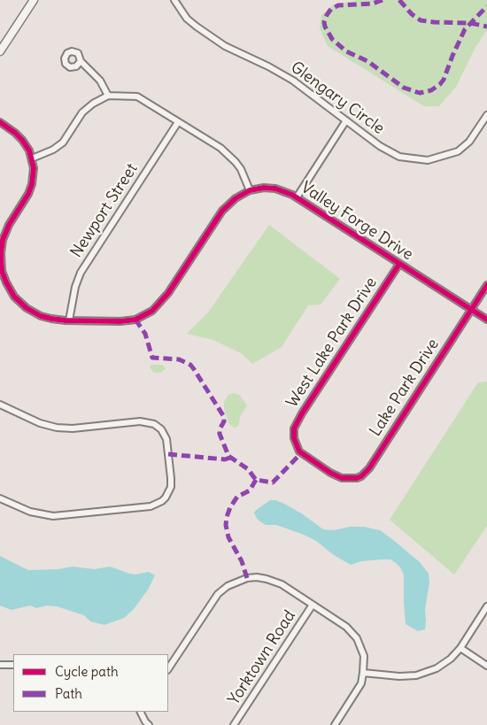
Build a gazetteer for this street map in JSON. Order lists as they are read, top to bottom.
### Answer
{
  "streets": {
    "street": [
      "Glengary Circle",
      "Newport Street",
      "Valley Forge Drive",
      "West Lake Park Drive",
      "Lake Park Drive",
      "Yorktown Road"
    ]
  },
  "crossings": [
    ["Newport Street", "Valley Forge Drive"],
    ["Valley Forge Drive", "West Lake Park Drive"],
    ["Valley Forge Drive", "Lake Park Drive"],
    ["West Lake Park Drive", "Lake Park Drive"]
  ],
  "legend": ["Cycle path", "Path"]
}
